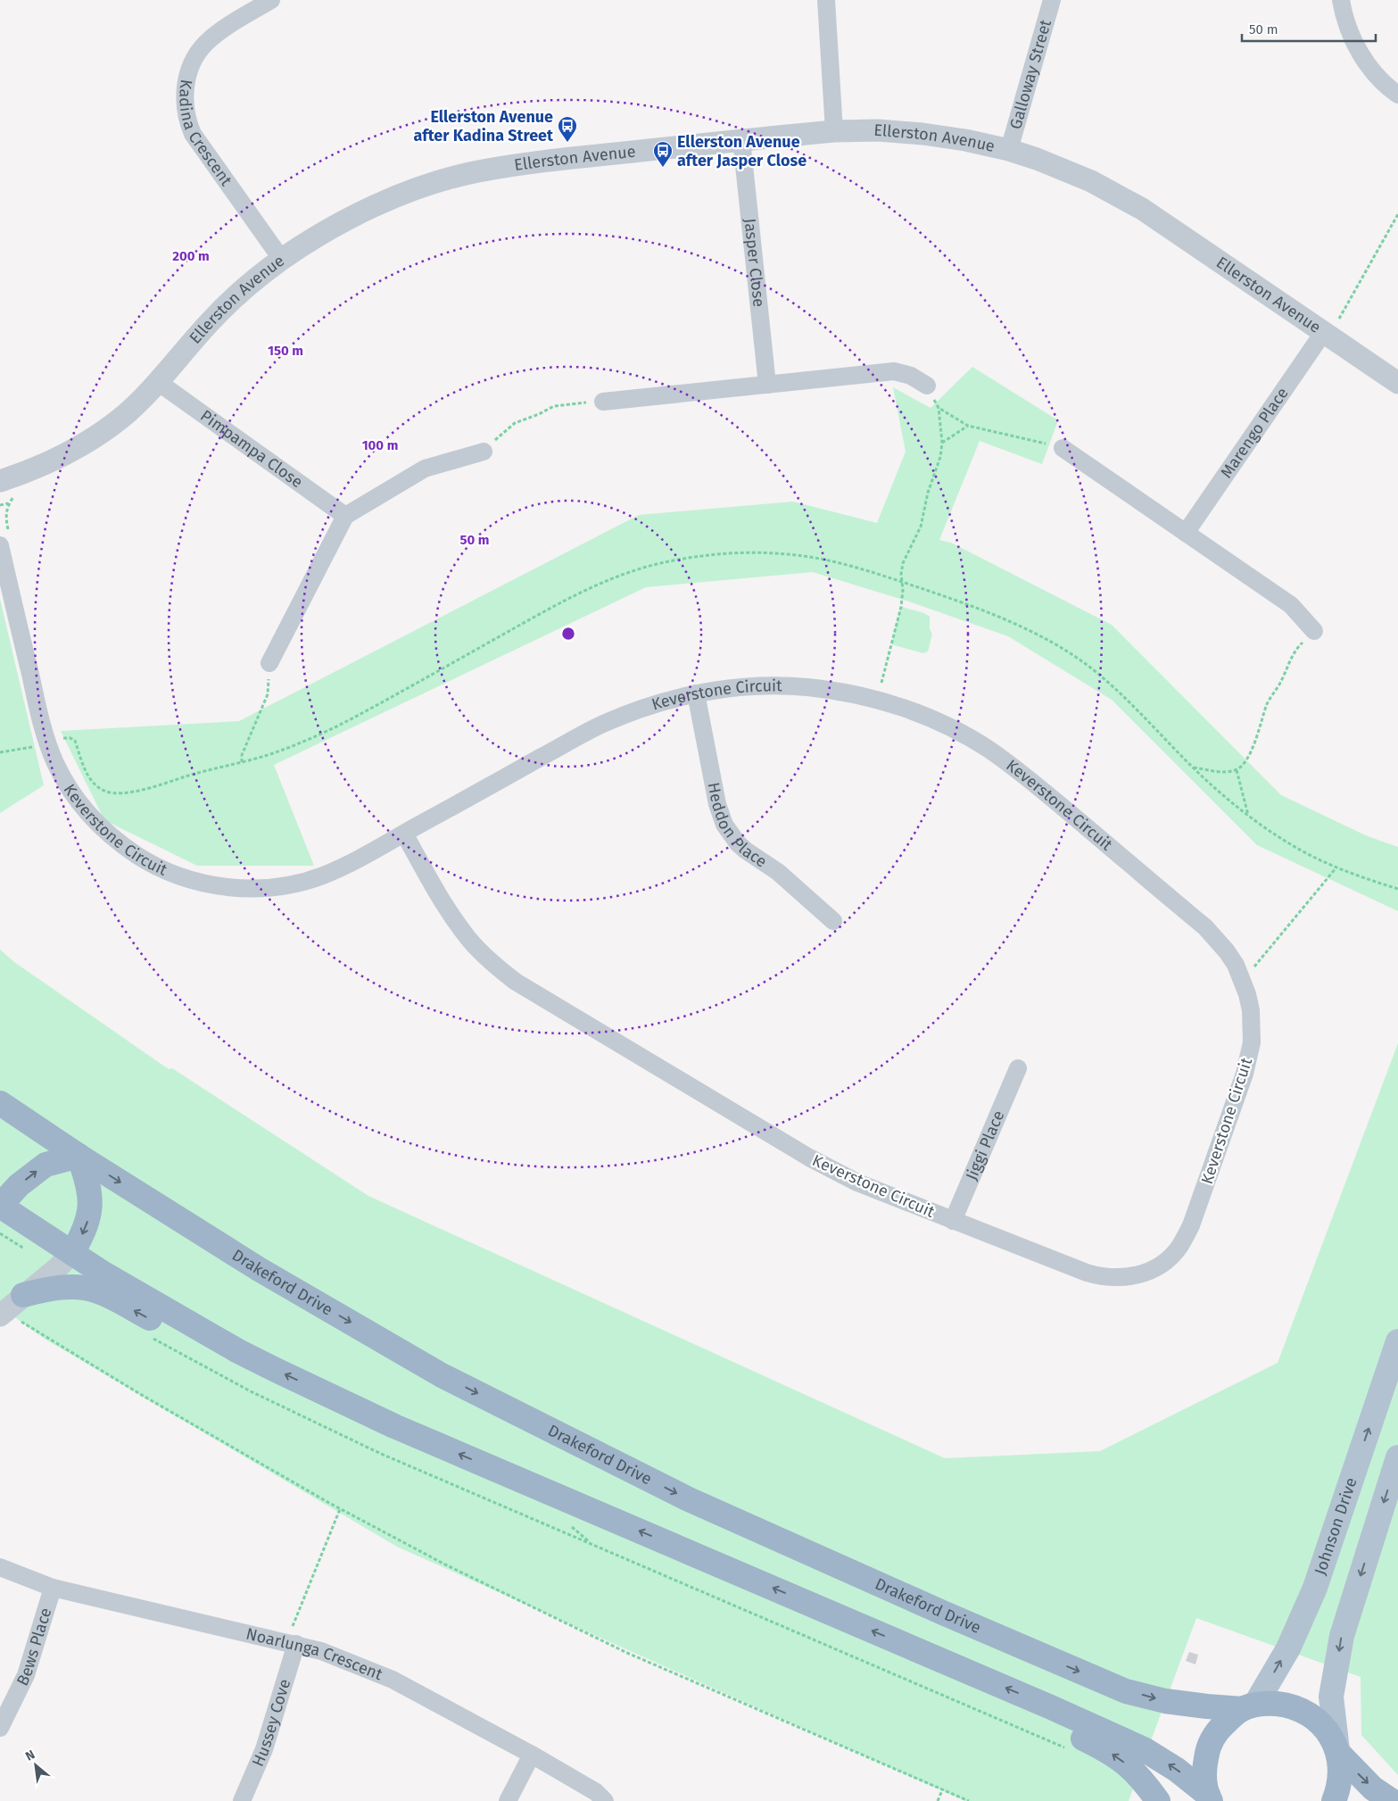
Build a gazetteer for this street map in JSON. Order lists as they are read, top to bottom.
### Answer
{
  "streets": {
    "highway": ["Drakeford Drive"],
    "main road": ["Johnson Drive"],
    "street": [
      "Galloway Street",
      "Kadina Crescent",
      "Ellerston Avenue",
      "Jasper Close",
      "Marengo Place",
      "Pimpampa Close",
      "Keverstone Circuit",
      "Heddon Place",
      "Jiggi Place",
      "Bews Place",
      "Noarlunga Crescent",
      "Hussey Cove"
    ]
  },
  "crossings": [
    ["Galloway Street", "Ellerston Avenue"],
    ["Kadina Crescent", "Ellerston Avenue"],
    ["Ellerston Avenue", "Jasper Close"],
    ["Ellerston Avenue", "Marengo Place"],
    ["Ellerston Avenue", "Pimpampa Close"],
    ["Keverstone Circuit", "Heddon Place"],
    ["Keverstone Circuit", "Jiggi Place"],
    ["Drakeford Drive", "Johnson Drive"],
    ["Bews Place", "Noarlunga Crescent"],
    ["Noarlunga Crescent", "Hussey Cove"]
  ],
  "places": {
    "bus stop": ["Ellerston Avenue after Kadina Street", "Ellerston Avenue after Jasper Close"]
  },
  "scale_bar": "50 m",
  "north": "top left",
  "rings": [
    "200 m",
    "150 m",
    "100 m",
    "50 m"
  ]
}
